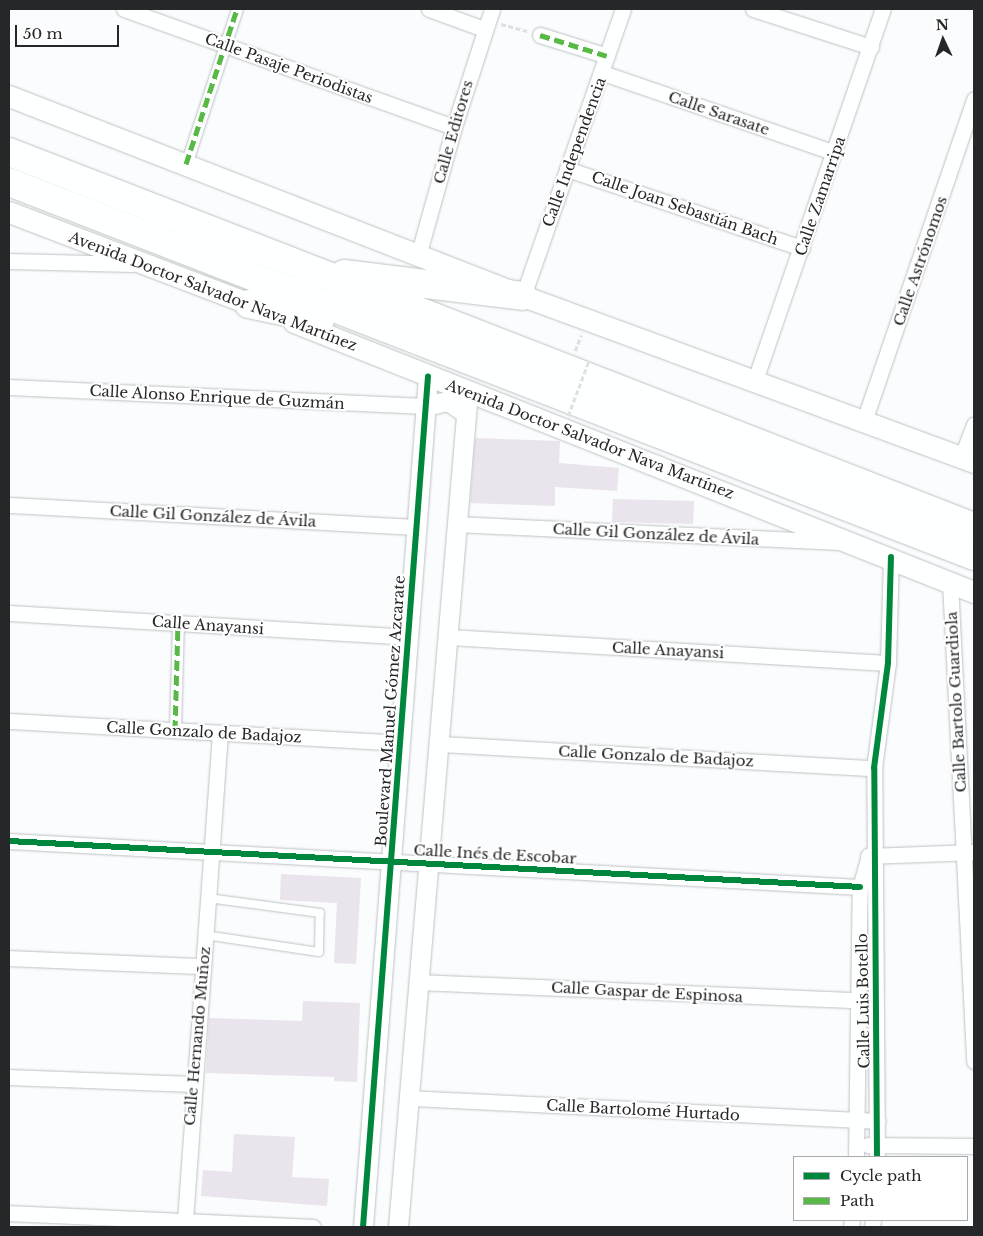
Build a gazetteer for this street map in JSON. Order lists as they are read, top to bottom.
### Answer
{
  "streets": {
    "highway": ["Avenida Doctor Salvador Nava Martínez"],
    "street": [
      "Calle Pasaje Periodistas",
      "Calle Sarasate",
      "Calle Editores",
      "Calle Independencia",
      "Calle Zamarripa",
      "Calle Joan Sebastián Bach",
      "Calle Astrónomos",
      "Calle Alonso Enrique de Guzmán",
      "Calle Gil González de Ávila",
      "Calle Anayansi",
      "Calle Bartolo Guardiola",
      "Boulevard Manuel Gómez Azcarate",
      "Calle Gonzalo de Badajoz",
      "Calle Inés de Escobar",
      "Calle Gaspar de Espinosa",
      "Calle Luis Botello",
      "Calle Hernando Muñoz",
      "Calle Bartolomé Hurtado"
    ]
  },
  "crossings": [
    ["Calle Pasaje Periodistas", "Calle Editores"],
    ["Calle Sarasate", "Calle Independencia"],
    ["Calle Sarasate", "Calle Zamarripa"],
    ["Calle Independencia", "Calle Joan Sebastián Bach"],
    ["Calle Zamarripa", "Calle Joan Sebastián Bach"],
    ["Avenida Doctor Salvador Nava Martínez", "Calle Gil González de Ávila"],
    ["Avenida Doctor Salvador Nava Martínez", "Calle Bartolo Guardiola"],
    ["Avenida Doctor Salvador Nava Martínez", "Boulevard Manuel Gómez Azcarate"],
    ["Avenida Doctor Salvador Nava Martínez", "Calle Luis Botello"],
    ["Calle Alonso Enrique de Guzmán", "Boulevard Manuel Gómez Azcarate"],
    ["Calle Gil González de Ávila", "Boulevard Manuel Gómez Azcarate"],
    ["Calle Anayansi", "Boulevard Manuel Gómez Azcarate"],
    ["Calle Anayansi", "Calle Luis Botello"],
    ["Boulevard Manuel Gómez Azcarate", "Calle Gonzalo de Badajoz"],
    ["Boulevard Manuel Gómez Azcarate", "Calle Inés de Escobar"],
    ["Calle Gonzalo de Badajoz", "Calle Luis Botello"],
    ["Calle Gonzalo de Badajoz", "Calle Hernando Muñoz"],
    ["Calle Inés de Escobar", "Calle Luis Botello"],
    ["Calle Inés de Escobar", "Calle Hernando Muñoz"],
    ["Calle Gaspar de Espinosa", "Calle Luis Botello"],
    ["Calle Luis Botello", "Calle Bartolomé Hurtado"]
  ],
  "legend": ["Cycle path", "Path"],
  "scale_bar": "50 m",
  "north": "top"
}
